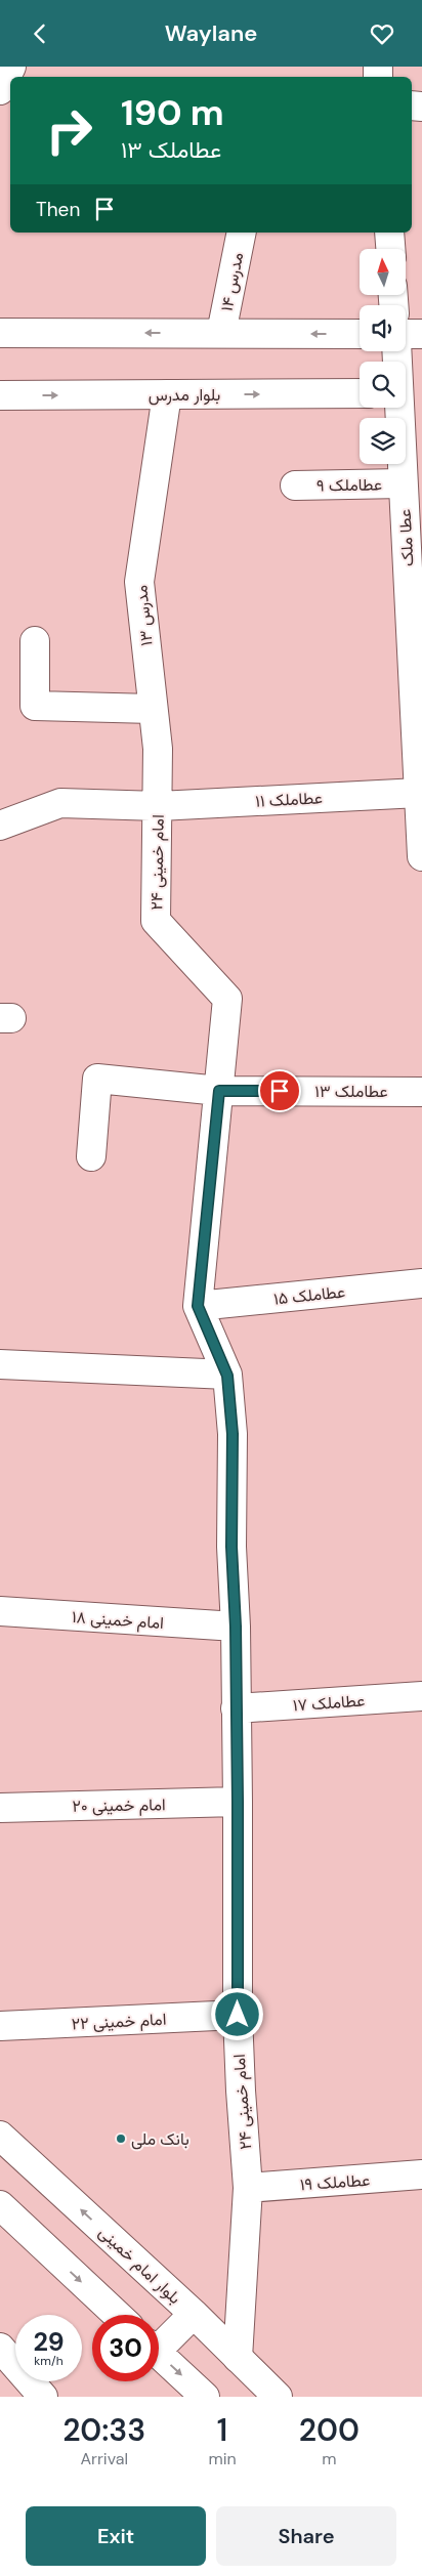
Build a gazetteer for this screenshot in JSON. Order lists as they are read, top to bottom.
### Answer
{
  "streets": {
    "street": [
      "مدرس ۱۴",
      "بلوار مدرس",
      "عطاملک ۹",
      "عطا ملک",
      "مدرس ۱۳",
      "عطاملک ۱۱",
      "امام خمینی ۲۴",
      "عطاملک ۱۳",
      "عطاملک ۱۵",
      "امام خمینی ۱۸",
      "عطاملک ۱۷",
      "امام خمینی ۲۰",
      "امام خمینی ۲۲",
      "عطاملک ۱۹",
      "بلوار امام خمینی"
    ]
  },
  "crossings": [
    ["بلوار مدرس", "مدرس ۱۳"],
    ["عطاملک ۹", "عطا ملک"],
    ["عطا ملک", "عطاملک ۱۱"],
    ["مدرس ۱۳", "عطاملک ۱۱"],
    ["مدرس ۱۳", "امام خمینی ۲۴"],
    ["عطاملک ۱۱", "امام خمینی ۲۴"],
    ["امام خمینی ۲۴", "عطاملک ۱۳"],
    ["امام خمینی ۲۴", "عطاملک ۱۵"],
    ["امام خمینی ۲۴", "امام خمینی ۱۸"],
    ["امام خمینی ۲۴", "عطاملک ۱۷"],
    ["امام خمینی ۲۴", "امام خمینی ۲۰"],
    ["امام خمینی ۲۴", "امام خمینی ۲۲"],
    ["امام خمینی ۲۴", "عطاملک ۱۹"],
    ["امام خمینی ۲۴", "بلوار امام خمینی"]
  ],
  "places": ["بانک ملی"],
  "north": "top",
  "page": {
    "header": "Waylane",
    "turn": ["190 m", "عطاملک ۱۳"],
    "then": "Then",
    "speed": "29 km/h",
    "limit": "30",
    "eta": [
      "20:33",
      "Arrival",
      "1",
      "min",
      "200",
      "m"
    ],
    "buttons": ["Exit", "Share"]
  }
}
